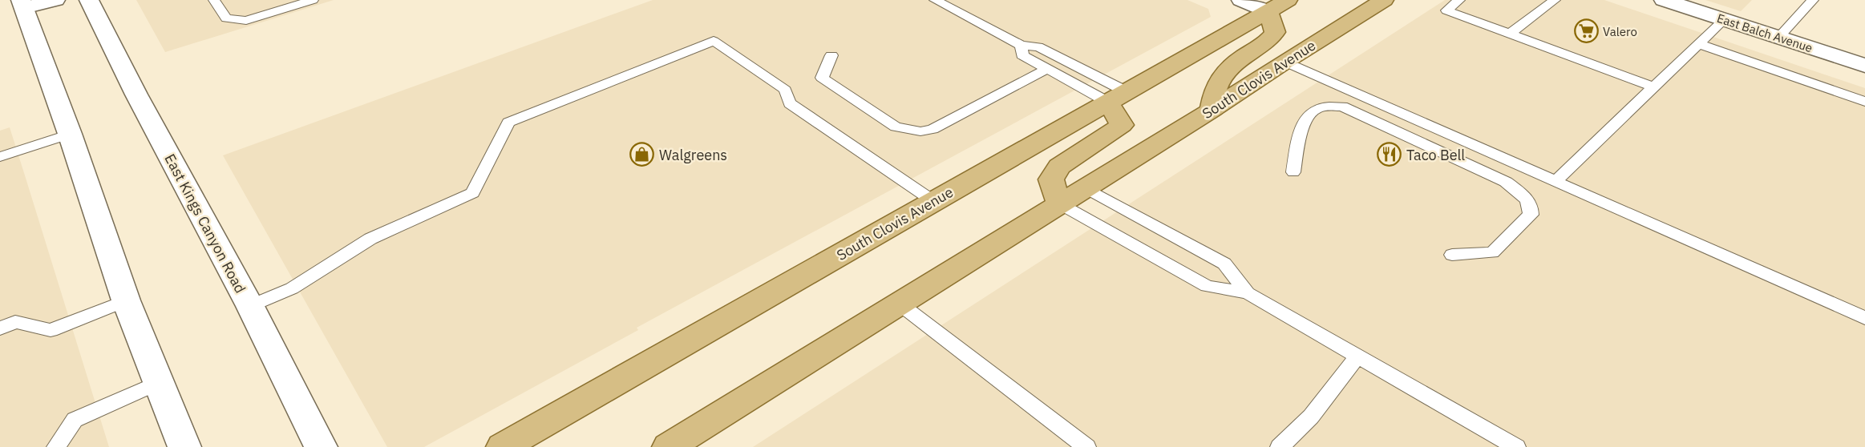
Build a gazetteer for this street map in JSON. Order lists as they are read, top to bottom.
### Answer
{
  "streets": {
    "main road": ["East Balch Avenue", "South Clovis Avenue", "East Kings Canyon Road"]
  },
  "places": {
    "supermarket": ["Valero"],
    "shop": ["Walgreens"],
    "restaurant": ["Taco Bell"]
  }
}
